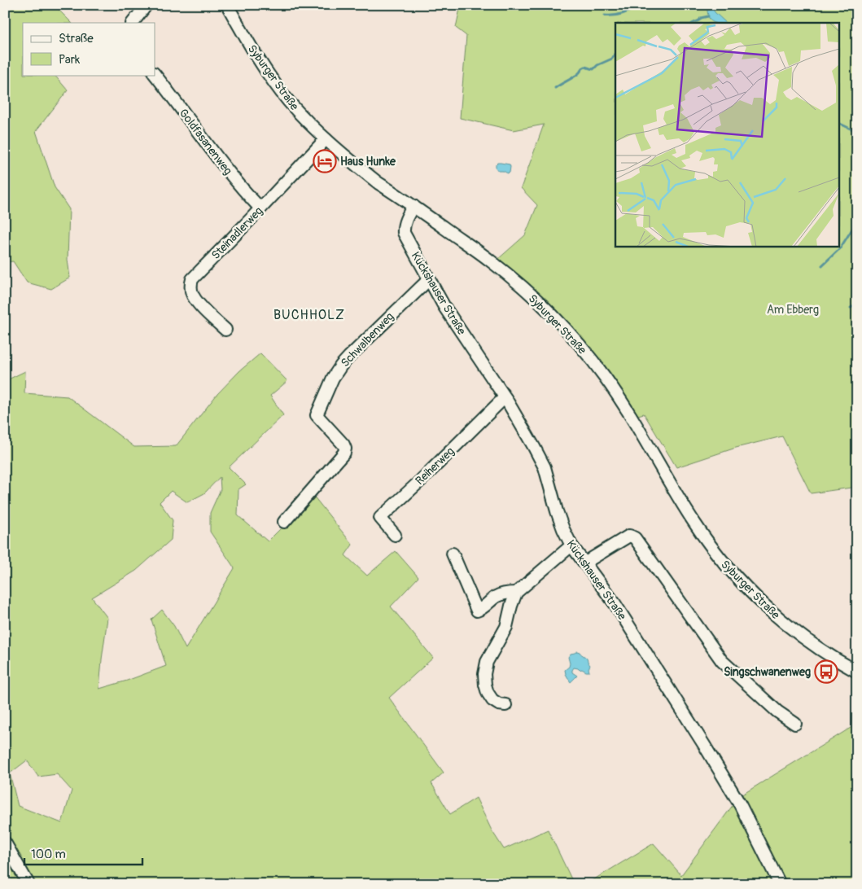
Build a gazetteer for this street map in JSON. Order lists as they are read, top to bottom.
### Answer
{
  "streets": {
    "street": [
      "Syburger Straße",
      "Goldfasanenweg",
      "Steinadlerweg",
      "Kückshauser Straße",
      "Schwalbenweg",
      "Reiherweg"
    ]
  },
  "crossings": [
    ["Syburger Straße", "Steinadlerweg"],
    ["Syburger Straße", "Kückshauser Straße"],
    ["Goldfasanenweg", "Steinadlerweg"],
    ["Kückshauser Straße", "Schwalbenweg"],
    ["Kückshauser Straße", "Reiherweg"]
  ],
  "districts": ["BUCHHOLZ"],
  "parks": ["Am Ebberg"],
  "places": {
    "hotel": ["Haus Hunke"],
    "bus stop": ["Singschwanenweg"]
  },
  "legend": ["Straße", "Park"],
  "scale_bar": "100 m"
}
